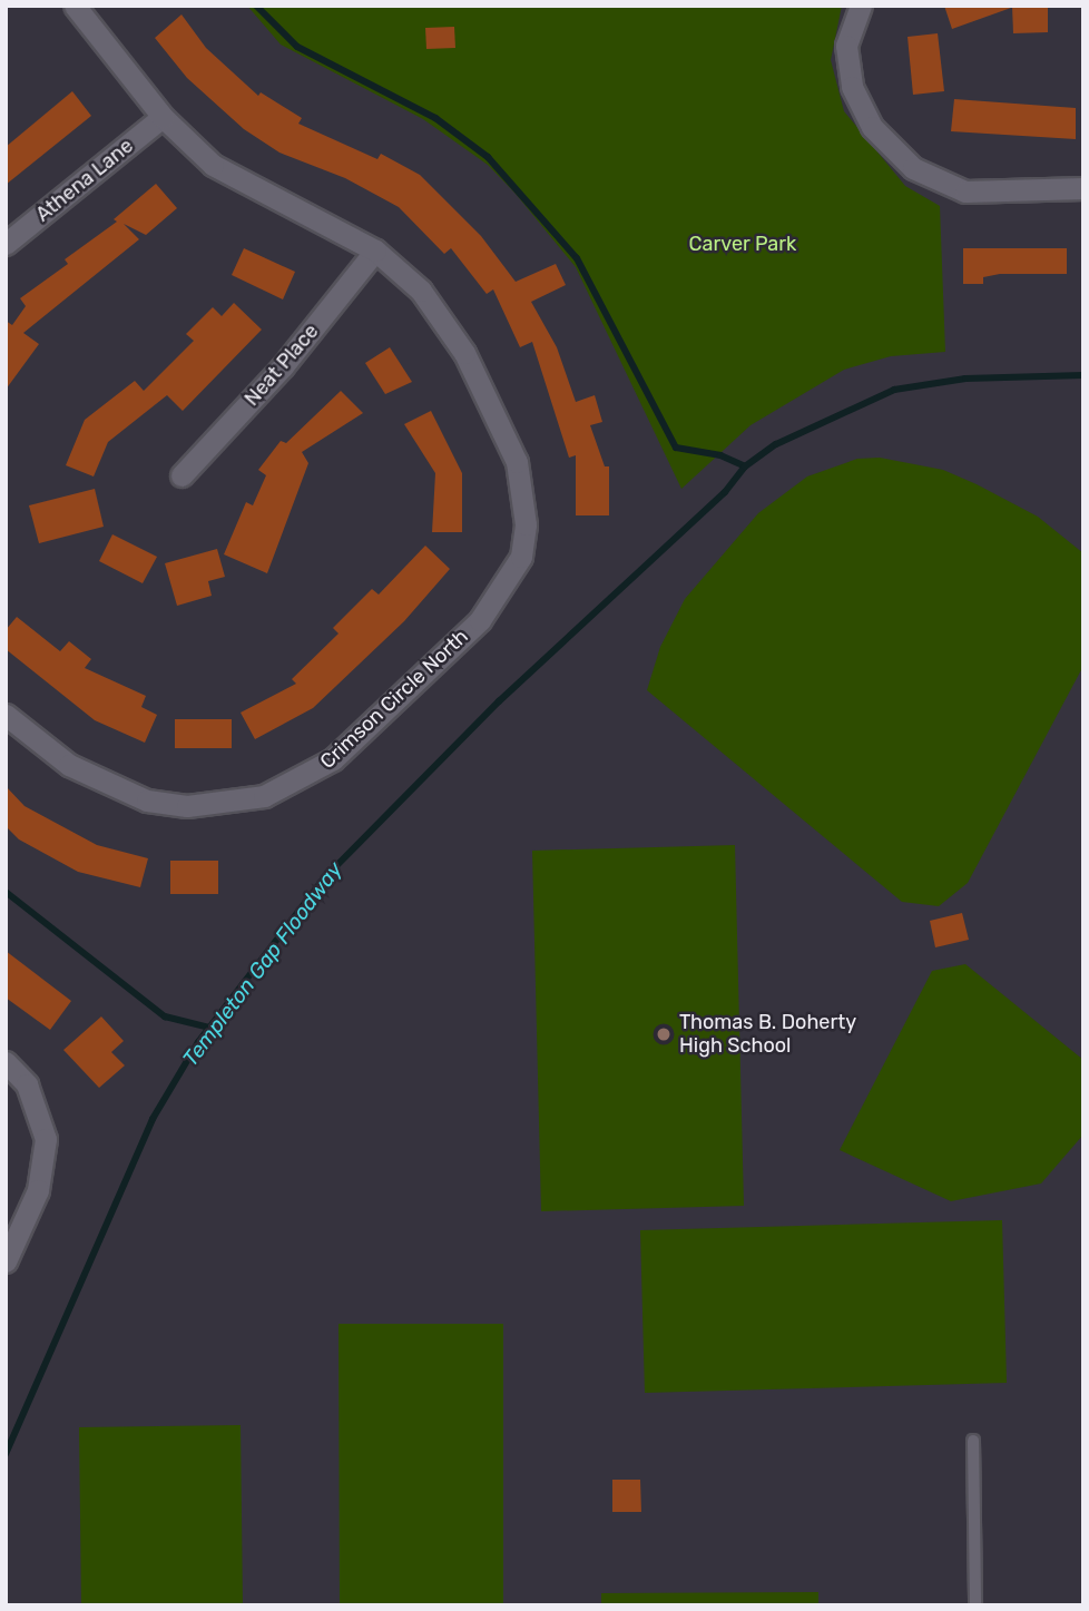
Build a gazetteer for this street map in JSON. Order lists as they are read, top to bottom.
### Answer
{
  "streets": {
    "street": ["Athena Lane", "Neat Place", "Crimson Circle North"]
  },
  "crossings": [
    ["Athena Lane", "Crimson Circle North"],
    ["Neat Place", "Crimson Circle North"]
  ],
  "water": ["Templeton Gap Floodway"],
  "parks": ["Carver Park"],
  "places": ["Thomas B. Doherty High School"]
}
